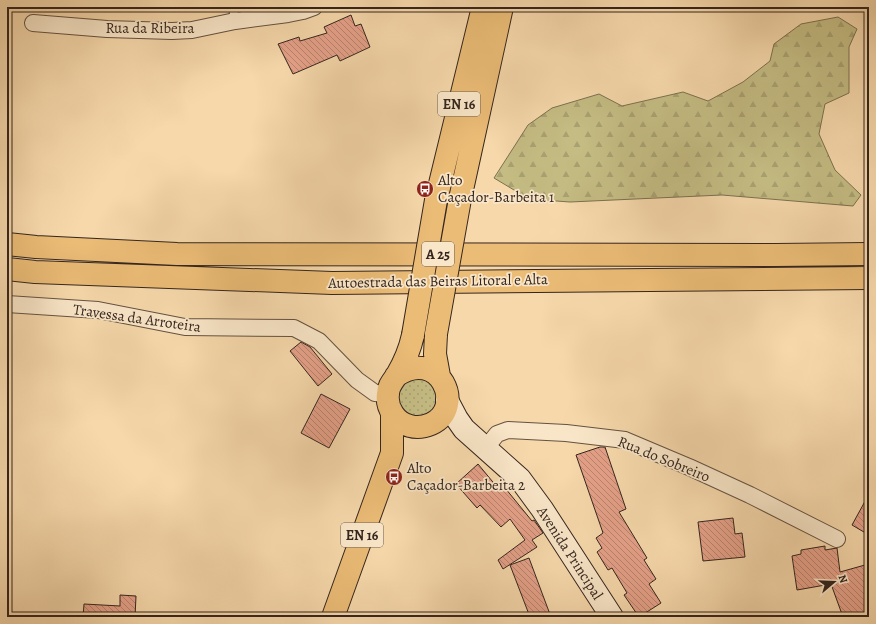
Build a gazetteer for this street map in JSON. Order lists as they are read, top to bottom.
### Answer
{
  "streets": {
    "main road": [
      "EN 16",
      "A 25",
      "Autoestrada das Beiras Litoral e Alta",
      "Avenida Principal"
    ],
    "street": ["Rua da Ribeira", "Travessa da Arroteira", "Rua do Sobreiro"]
  },
  "crossings": [
    ["EN 16", "Travessa da Arroteira"],
    ["EN 16", "Avenida Principal"],
    ["Travessa da Arroteira", "Avenida Principal"],
    ["Rua do Sobreiro", "Avenida Principal"]
  ],
  "places": {
    "bus stop": ["Alto Caçador-Barbeita 1", "Alto Caçador-Barbeita 2"]
  },
  "north": "right"
}
